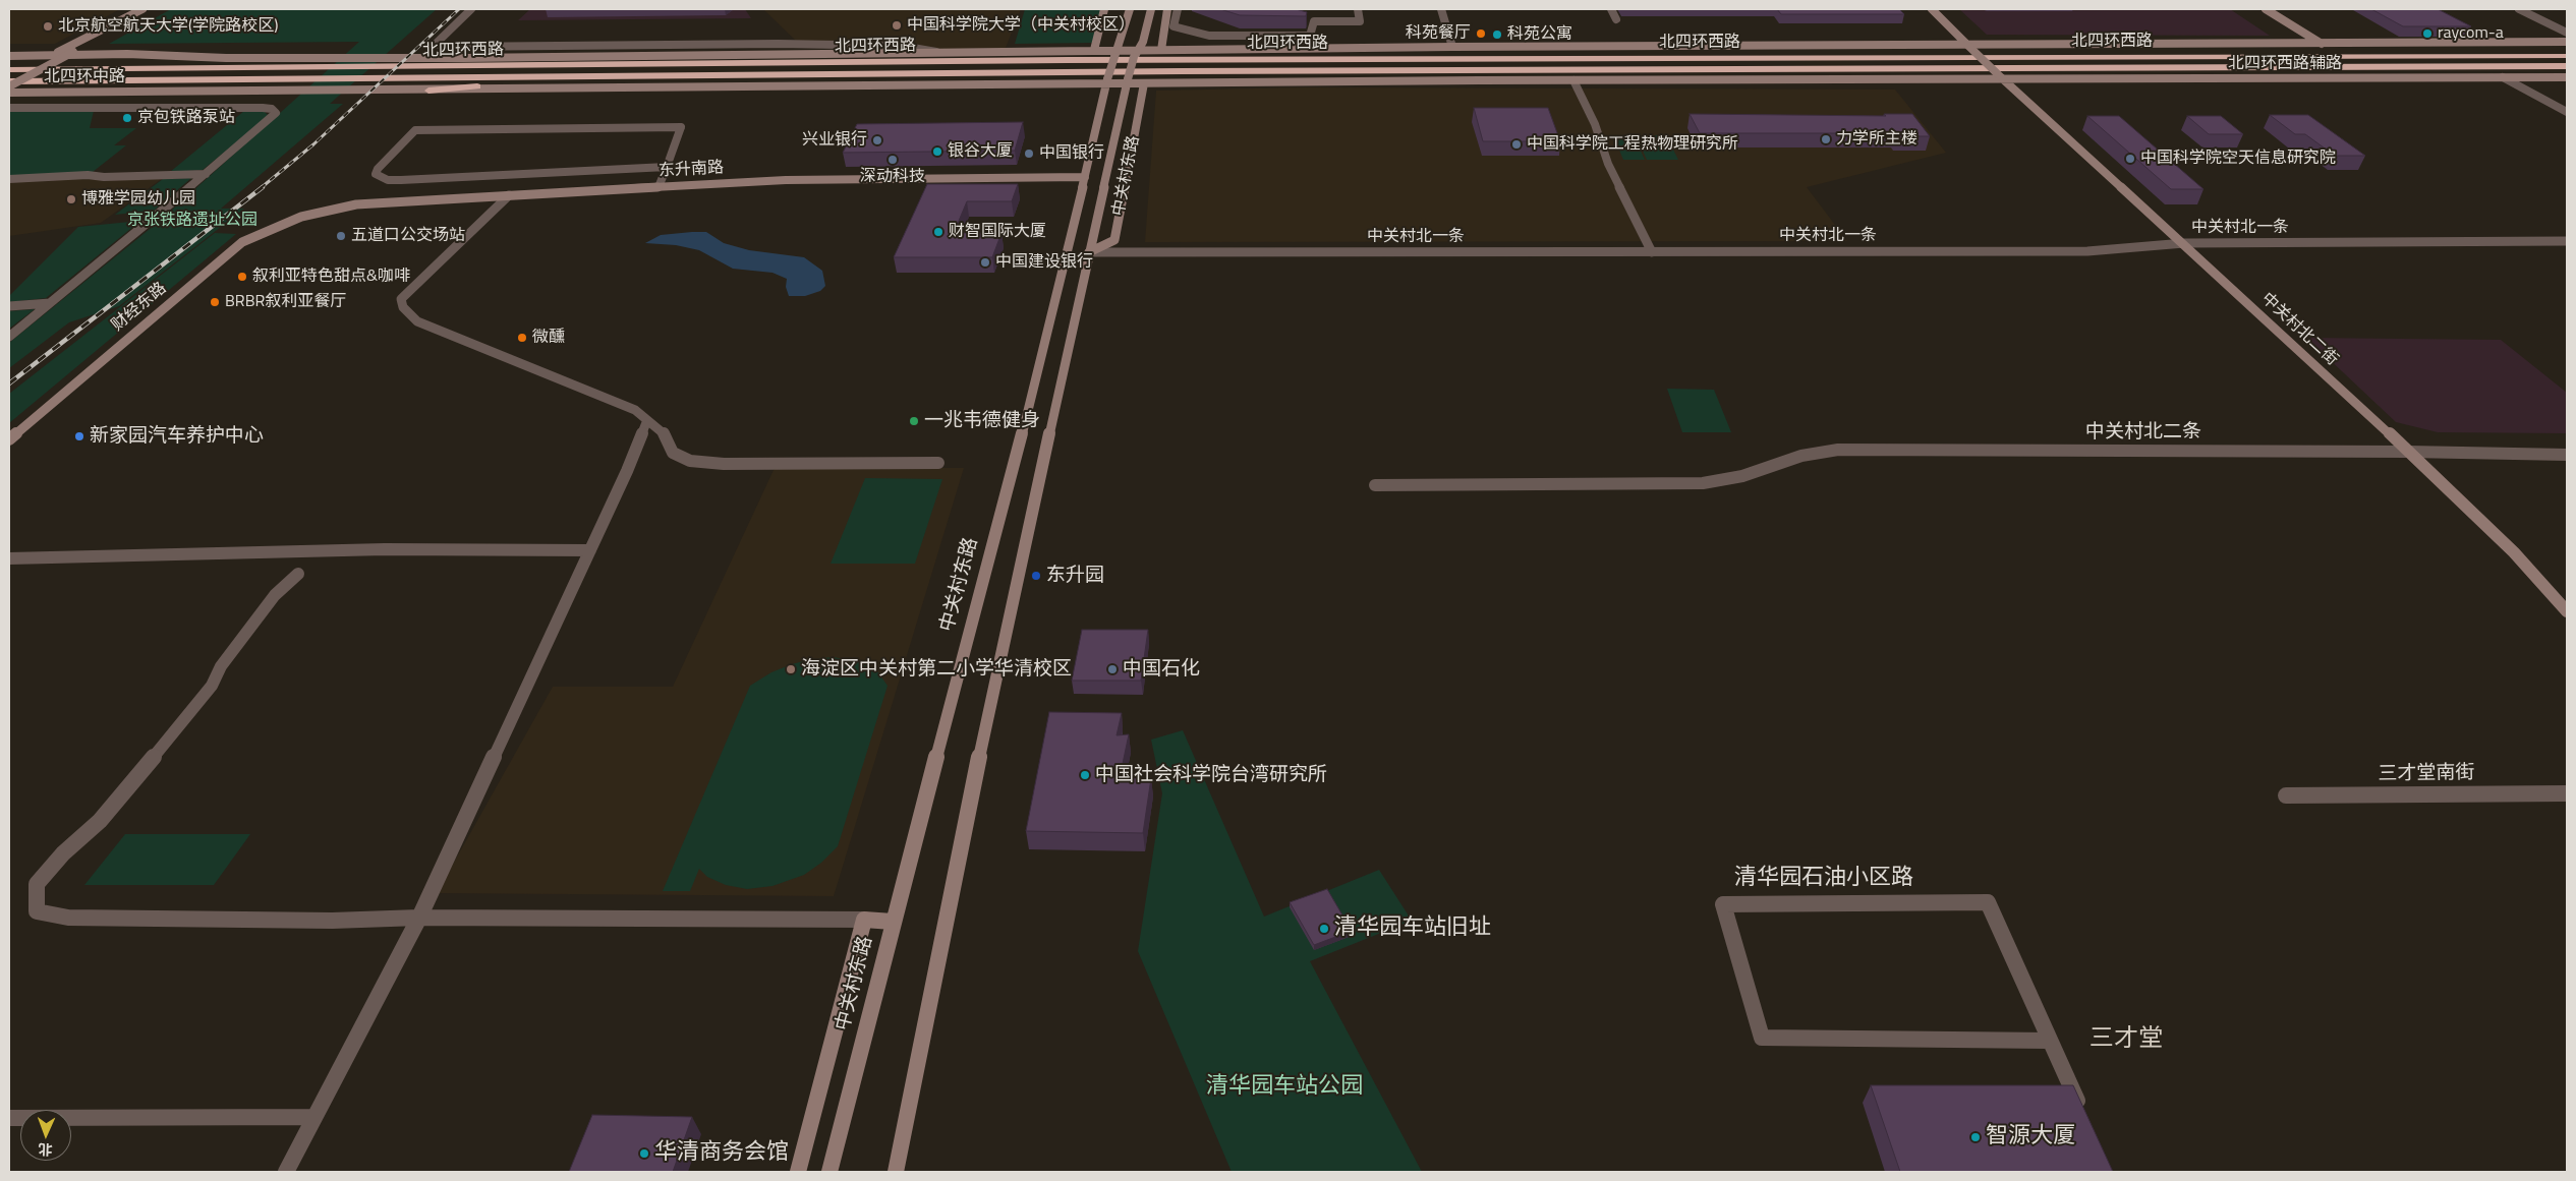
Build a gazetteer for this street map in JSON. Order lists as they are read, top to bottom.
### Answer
{
  "streets": {
    "highway": ["北四环西路"],
    "street": [
      "北四环西路辅路",
      "北四环中路",
      "东升南路",
      "中关村东路",
      "中关村北一条",
      "财经东路",
      "中关村北二街",
      "中关村北二条",
      "三才堂南街",
      "清华园石油小区路"
    ]
  },
  "crossings": [
    ["北四环西路", "北四环西路辅路"],
    ["北四环西路", "北四环中路"],
    ["北四环西路", "中关村东路"],
    ["北四环西路", "中关村北二街"],
    ["北四环西路辅路", "中关村北二街"],
    ["东升南路", "中关村东路"],
    ["东升南路", "财经东路"],
    ["中关村东路", "中关村北一条"],
    ["中关村北一条", "中关村北二街"],
    ["中关村北二街", "中关村北二条"]
  ],
  "districts": ["三才堂"],
  "parks": ["京张铁路遗址公园", "清华园车站公园"],
  "places": [
    "中国科学院大学（中关村校区）",
    "北京航空航天大学(学院路校区)",
    "科苑餐厅",
    "raycom-a",
    "科苑公寓",
    "京包铁路泵站",
    "力学所主楼",
    "兴业银行",
    "中国科学院工程热物理研究所",
    "银谷大厦",
    "中国银行",
    "中国科学院空天信息研究院",
    "深动科技",
    "博雅学园幼儿园",
    "财智国际大厦",
    "五道口公交场站",
    "中国建设银行",
    "叙利亚特色甜点&咖啡",
    "BRBR叙利亚餐厅",
    "微醺",
    "一兆韦德健身",
    "新家园汽车养护中心",
    "东升园",
    "海淀区中关村第二小学华清校区",
    "中国石化",
    "中国社会科学院台湾研究所",
    "清华园车站旧址",
    "智源大厦",
    "华清商务会馆"
  ],
  "north": "bottom"
}
